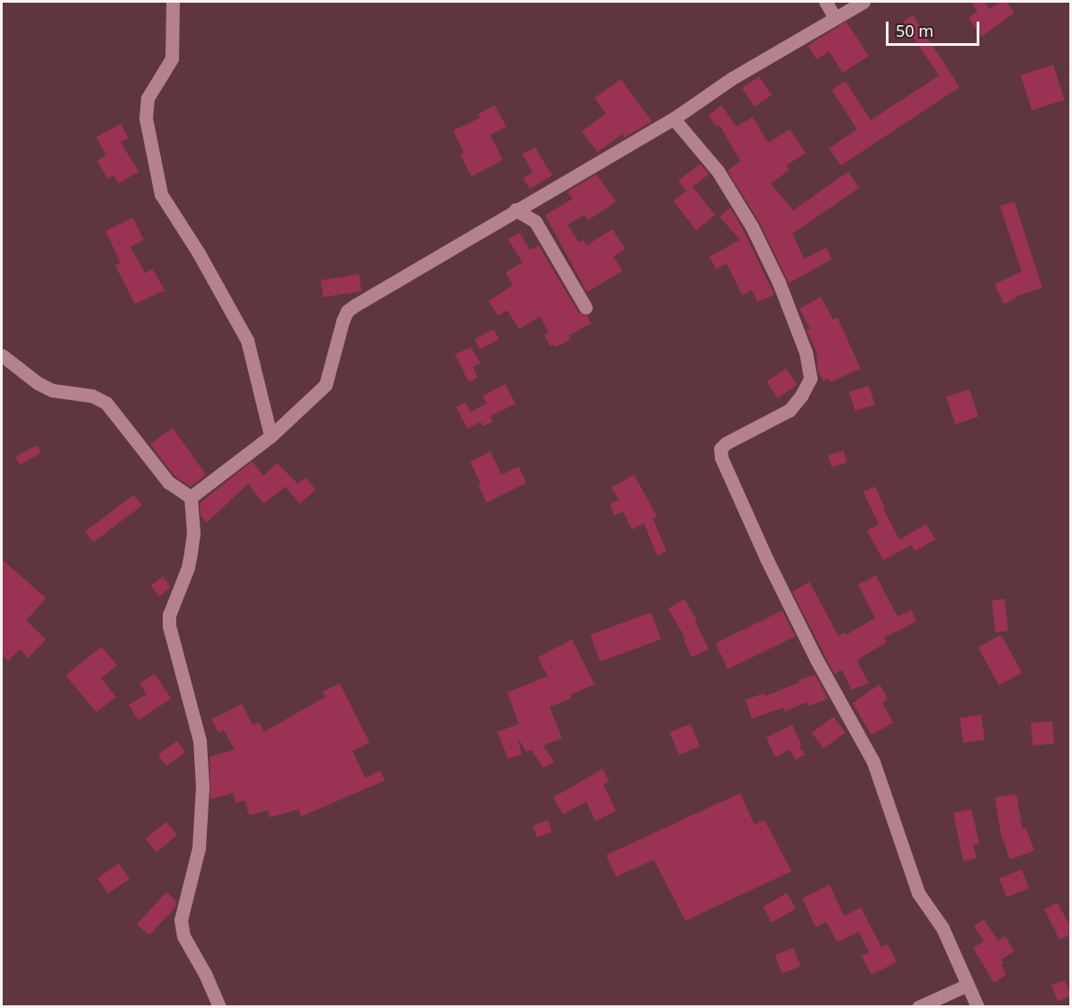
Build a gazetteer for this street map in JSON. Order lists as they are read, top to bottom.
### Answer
{
  "scale_bar": "50 m"
}
